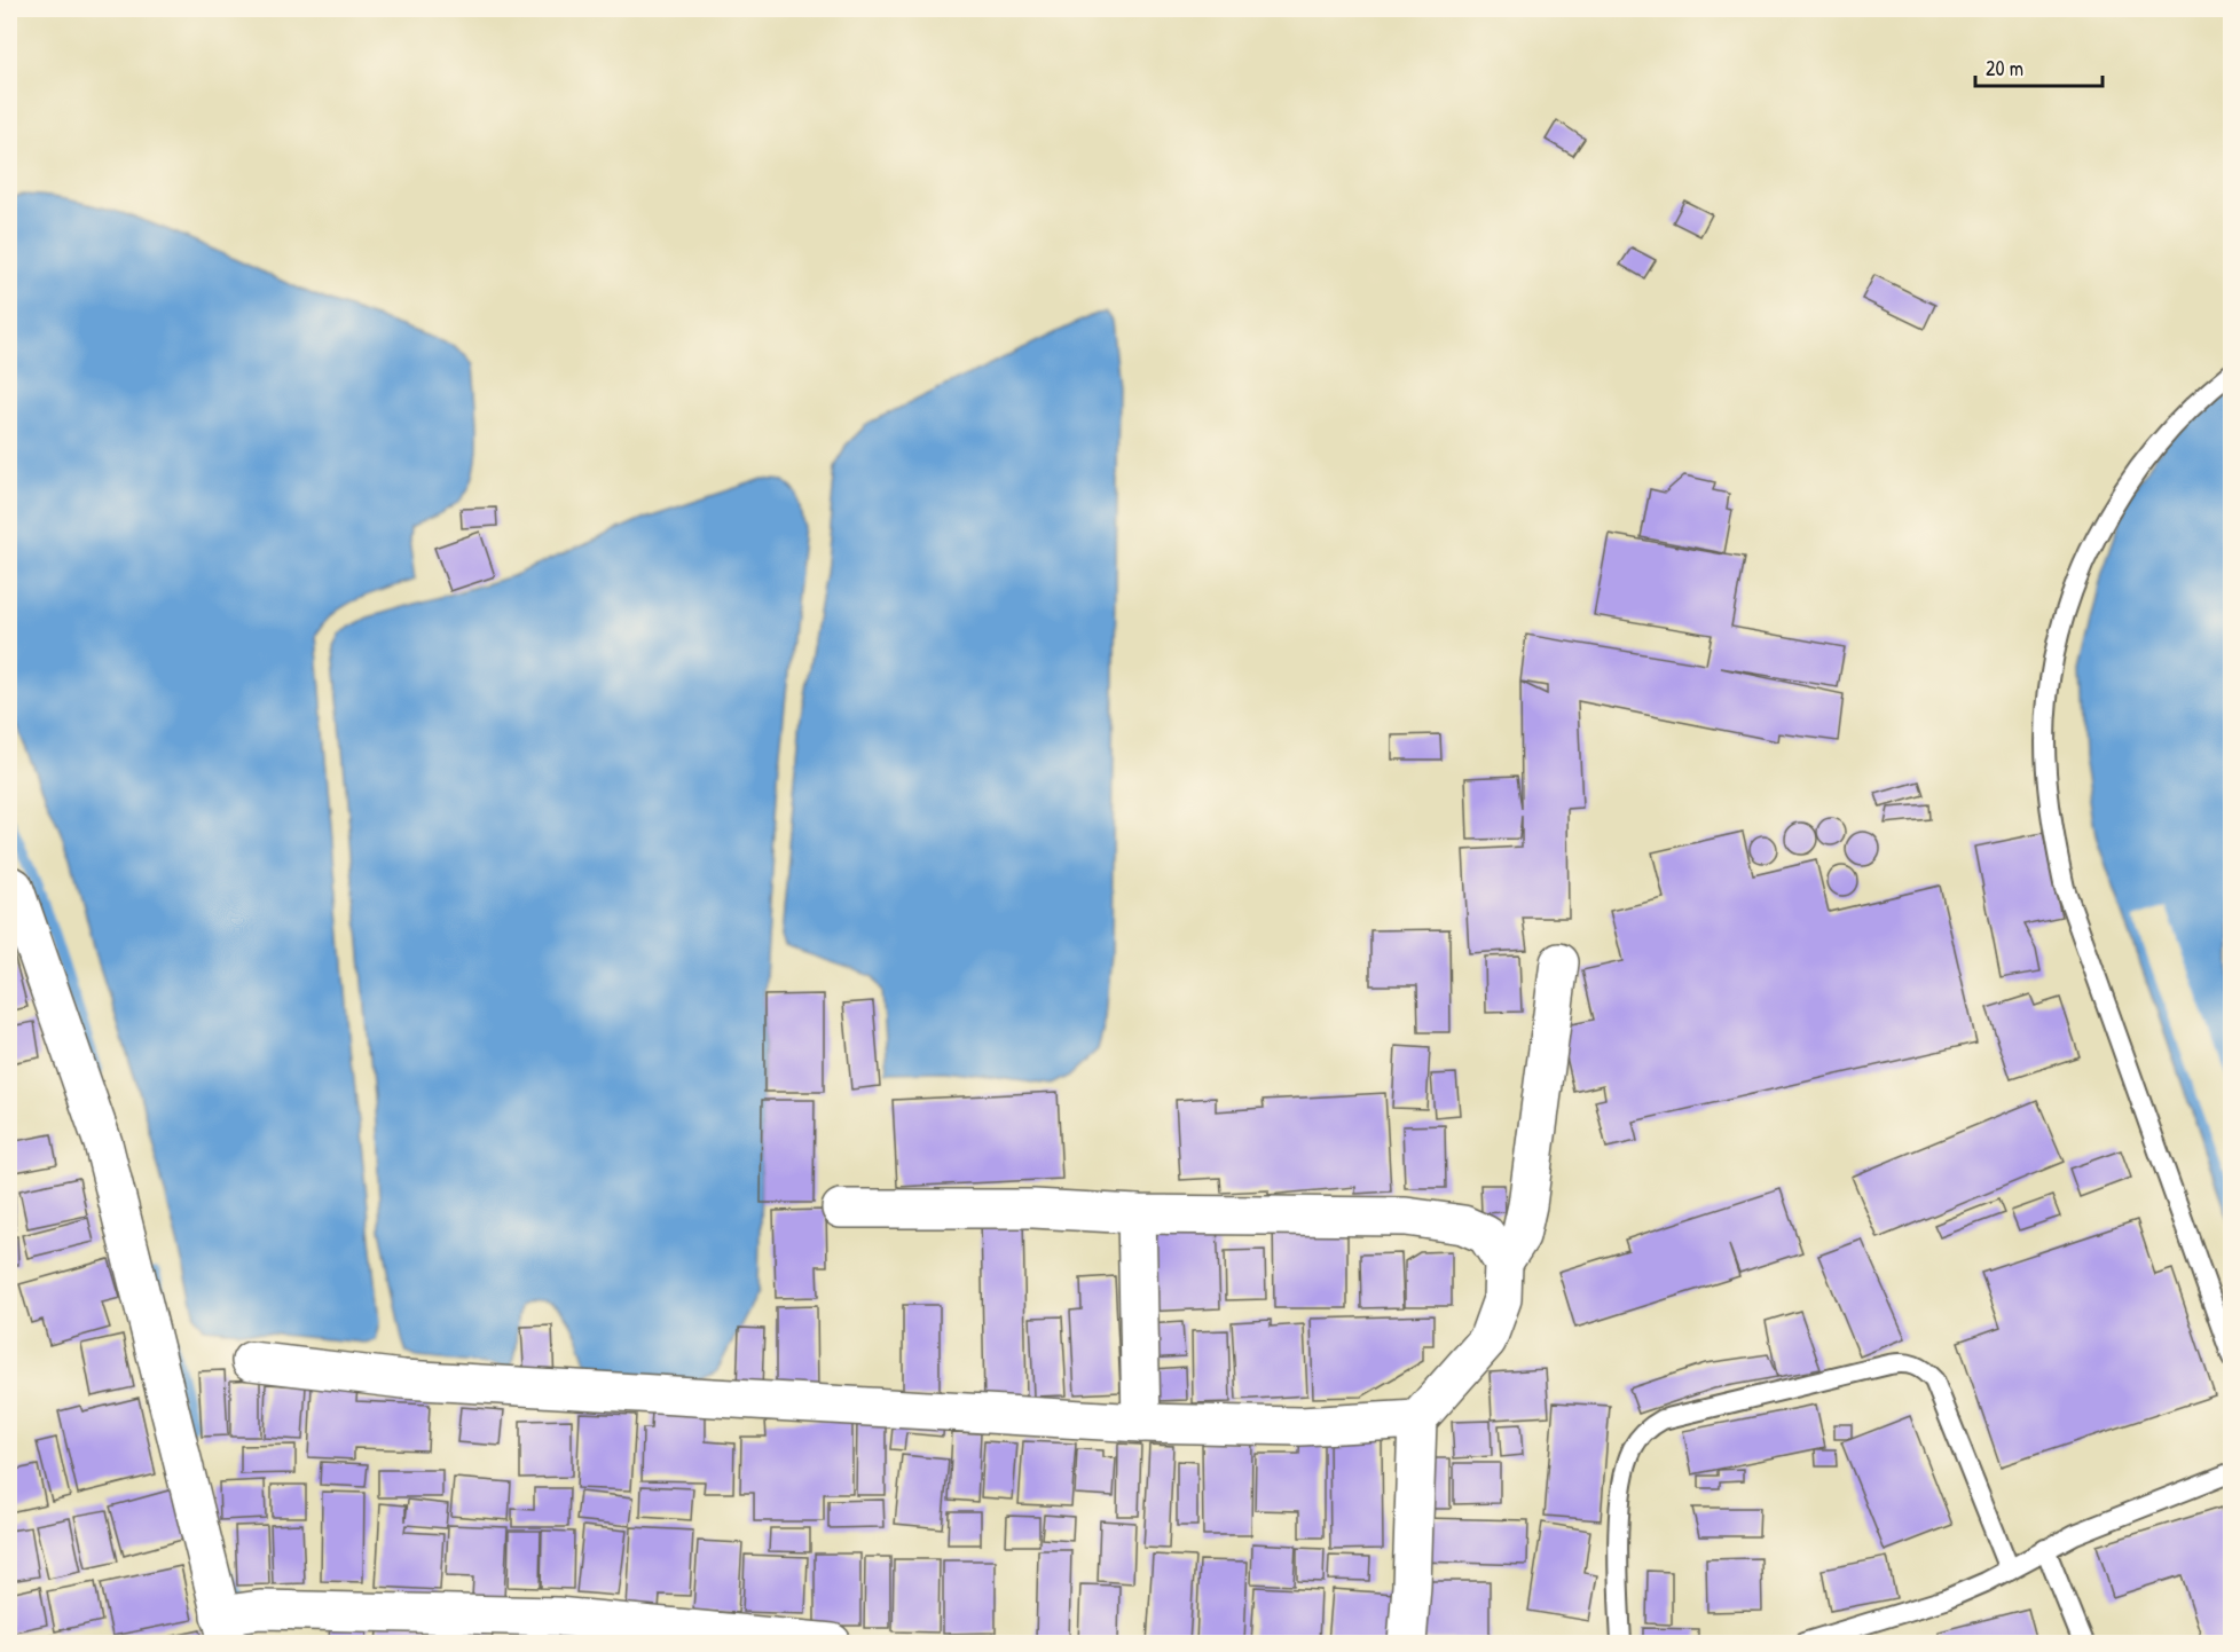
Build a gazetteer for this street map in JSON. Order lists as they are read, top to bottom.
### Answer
{
  "scale_bar": "20 m"
}
